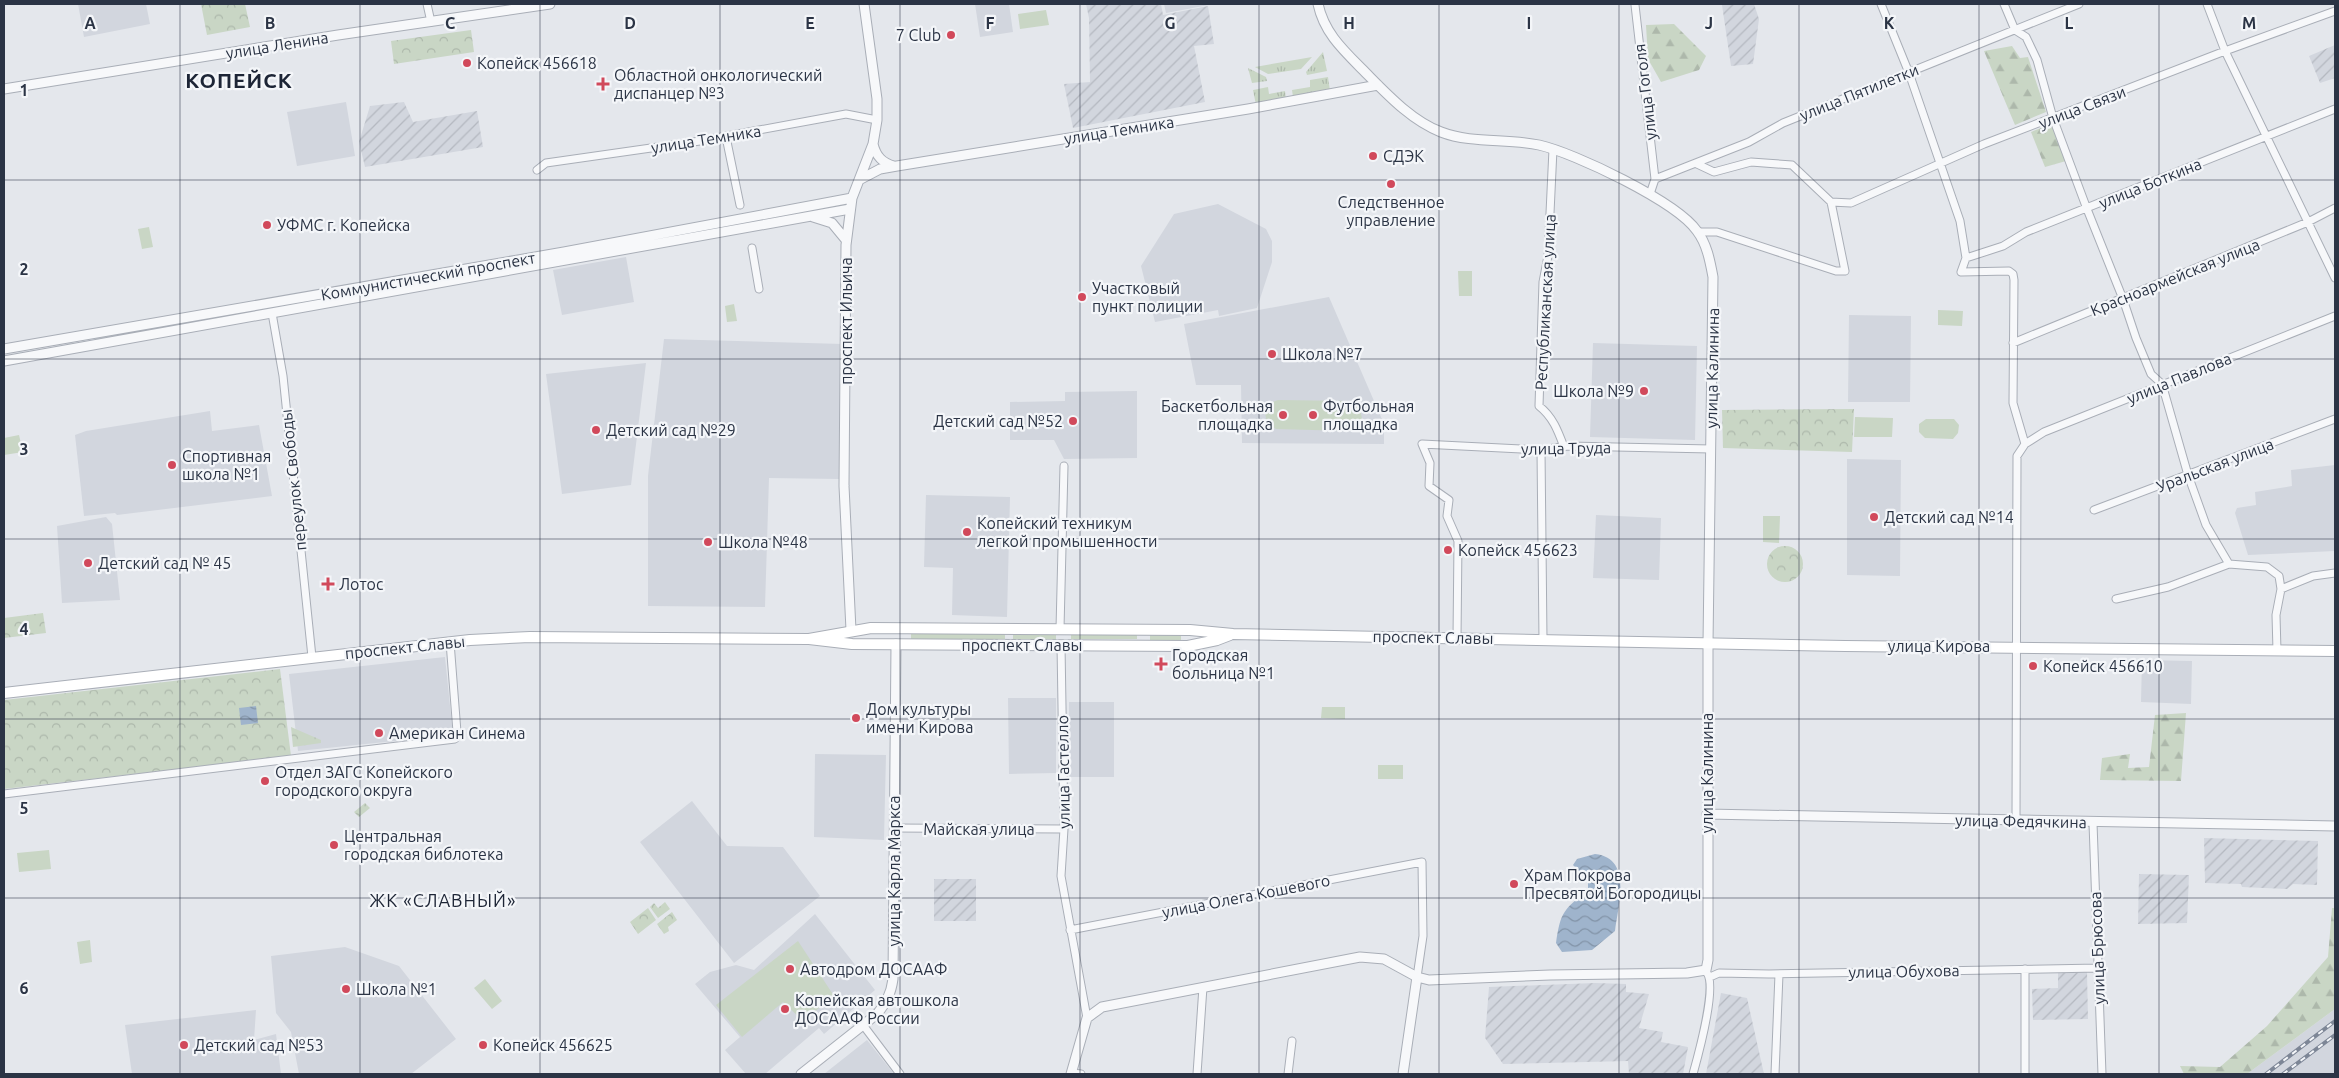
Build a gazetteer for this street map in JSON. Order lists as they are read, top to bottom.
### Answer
{
  "streets": {
    "main road": [
      "проспект Ильича",
      "проспект Славы",
      "улица Кирова",
      "улица Гастелло",
      "улица Карла Маркса"
    ],
    "street": [
      "улица Ленина",
      "улица Гоголя",
      "улица Пятилетки",
      "улица Связи",
      "улица Темника",
      "улица Боткина",
      "Коммунистический проспект",
      "Красноармейская улица",
      "Республиканская улица",
      "улица Калинина",
      "улица Павлова",
      "улица Труда",
      "Уральская улица",
      "переулок Свободы",
      "улица Федячкина",
      "Майская улица",
      "улица Олега Кошевого",
      "улица Брюсова",
      "улица Обухова"
    ]
  },
  "crossings": [
    ["улица Гоголя", "улица Пятилетки"],
    ["улица Темника", "проспект Ильича"],
    ["улица Темника", "улица Калинина"],
    ["Коммунистический проспект", "проспект Ильича"],
    ["Коммунистический проспект", "переулок Свободы"],
    ["Республиканская улица", "улица Калинина"],
    ["Республиканская улица", "улица Труда"],
    ["проспект Ильича", "проспект Славы"],
    ["улица Калинина", "улица Труда"],
    ["улица Калинина", "улица Кирова"],
    ["улица Калинина", "улица Федячкина"],
    ["улица Калинина", "улица Обухова"],
    ["улица Труда", "проспект Славы"],
    ["переулок Свободы", "проспект Славы"],
    ["проспект Славы", "улица Кирова"],
    ["проспект Славы", "улица Гастелло"],
    ["проспект Славы", "улица Карла Маркса"],
    ["улица Гастелло", "Майская улица"],
    ["улица Гастелло", "улица Олега Кошевого"],
    ["улица Федячкина", "улица Брюсова"],
    ["Майская улица", "улица Карла Маркса"],
    ["улица Брюсова", "улица Обухова"]
  ],
  "districts": ["КОПЕЙСК", "ЖК «СЛАВНЫЙ»"],
  "places": {
    "other": [
      "7 Club",
      "Копейск 456618",
      "СДЭК",
      "Следственное управление",
      "УФМС г. Копейска",
      "Участковый пункт полиции",
      "Школа №7",
      "Школа №9",
      "Баскетбольная площадка",
      "Футбольная площадка",
      "Детский сад №52",
      "Детский сад №29",
      "Спортивная школа №1",
      "Детский сад №14",
      "Копейский техникум легкой промышенности",
      "Школа №48",
      "Копейск 456623",
      "Детский сад № 45",
      "Копейск 456610",
      "Дом культуры имени Кирова",
      "Американ Синема",
      "Отдел ЗАГС Копейского городского округа",
      "Центральная городская библотека",
      "Храм Покрова Пресвятой Богородицы",
      "Автодром ДОСААФ",
      "Школа №1",
      "Копейская автошкола ДОСААФ России",
      "Детский сад №53",
      "Копейск 456625"
    ],
    "health": ["Областной онкологический диспанцер №3", "Лотос", "Городская больница №1"]
  },
  "grid": {
    "columns": [
      "A",
      "B",
      "C",
      "D",
      "E",
      "F",
      "G",
      "H",
      "I",
      "J",
      "K",
      "L",
      "M"
    ],
    "rows": [
      "1",
      "2",
      "3",
      "4",
      "5",
      "6"
    ]
  }
}
